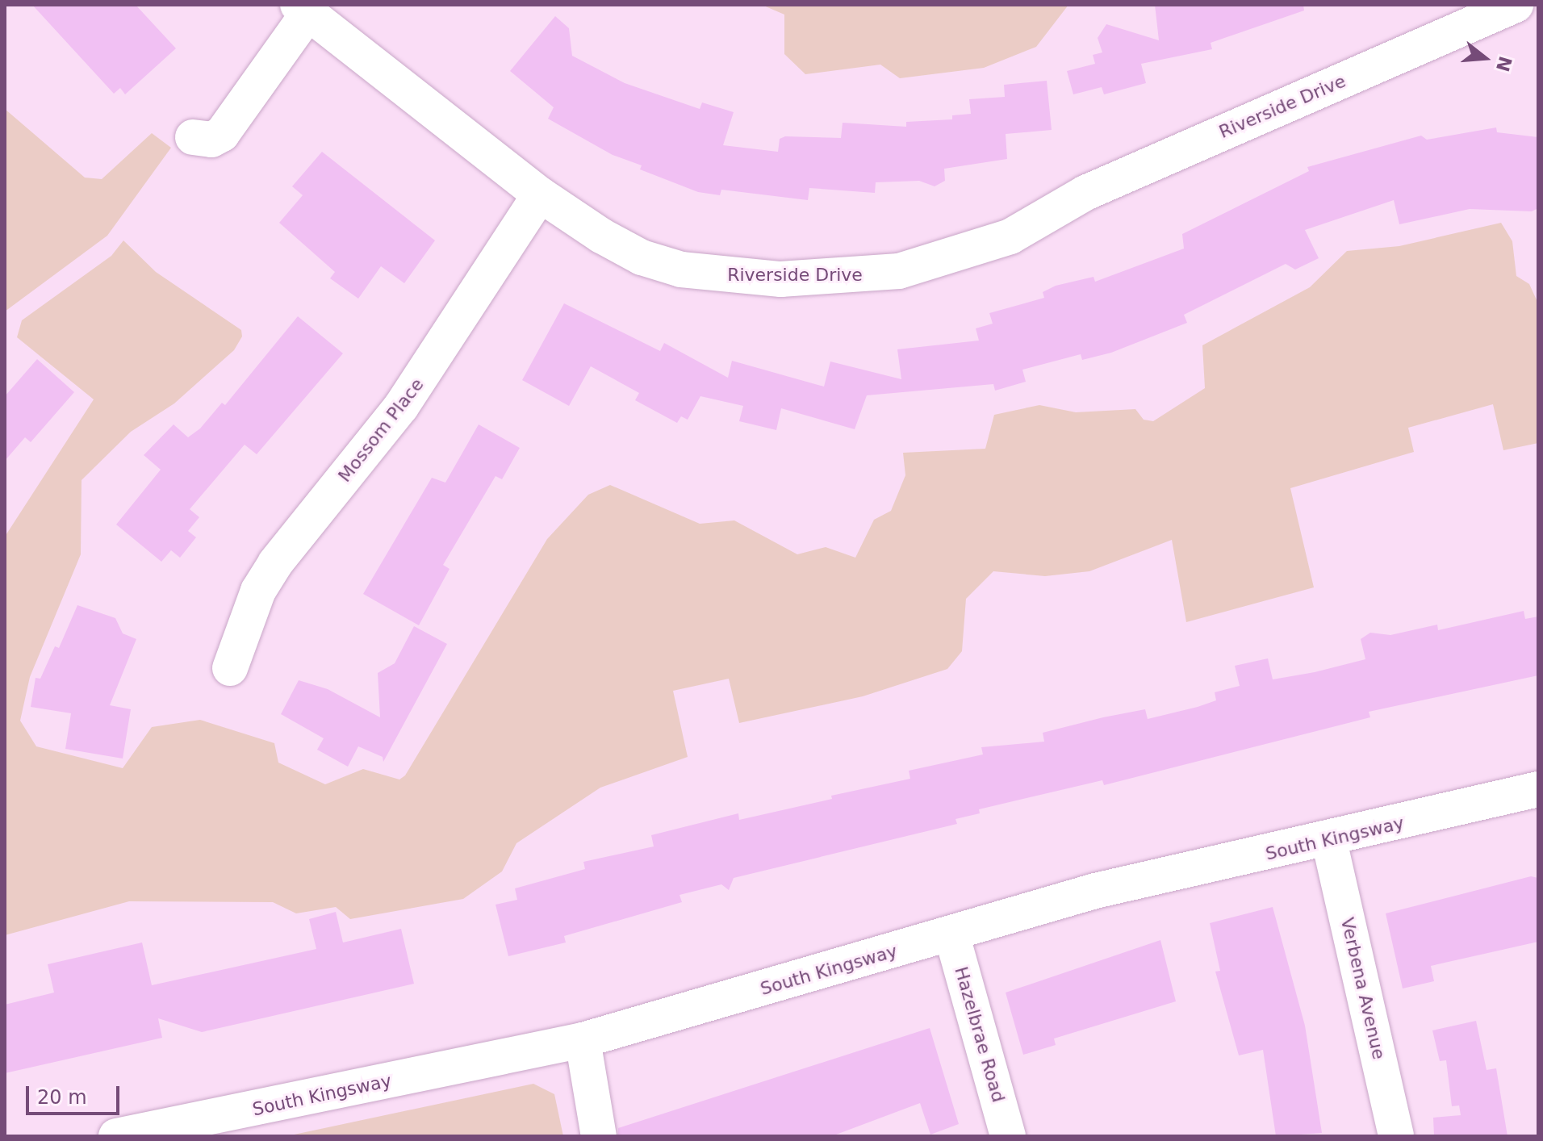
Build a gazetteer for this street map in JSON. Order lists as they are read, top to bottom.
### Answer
{
  "streets": {
    "street": [
      "Riverside Drive",
      "Mossom Place",
      "South Kingsway",
      "Verbena Avenue",
      "Hazelbrae Road"
    ]
  },
  "crossings": [
    ["Riverside Drive", "Mossom Place"],
    ["South Kingsway", "Verbena Avenue"],
    ["South Kingsway", "Hazelbrae Road"]
  ],
  "scale_bar": "20 m",
  "north": "right"
}
